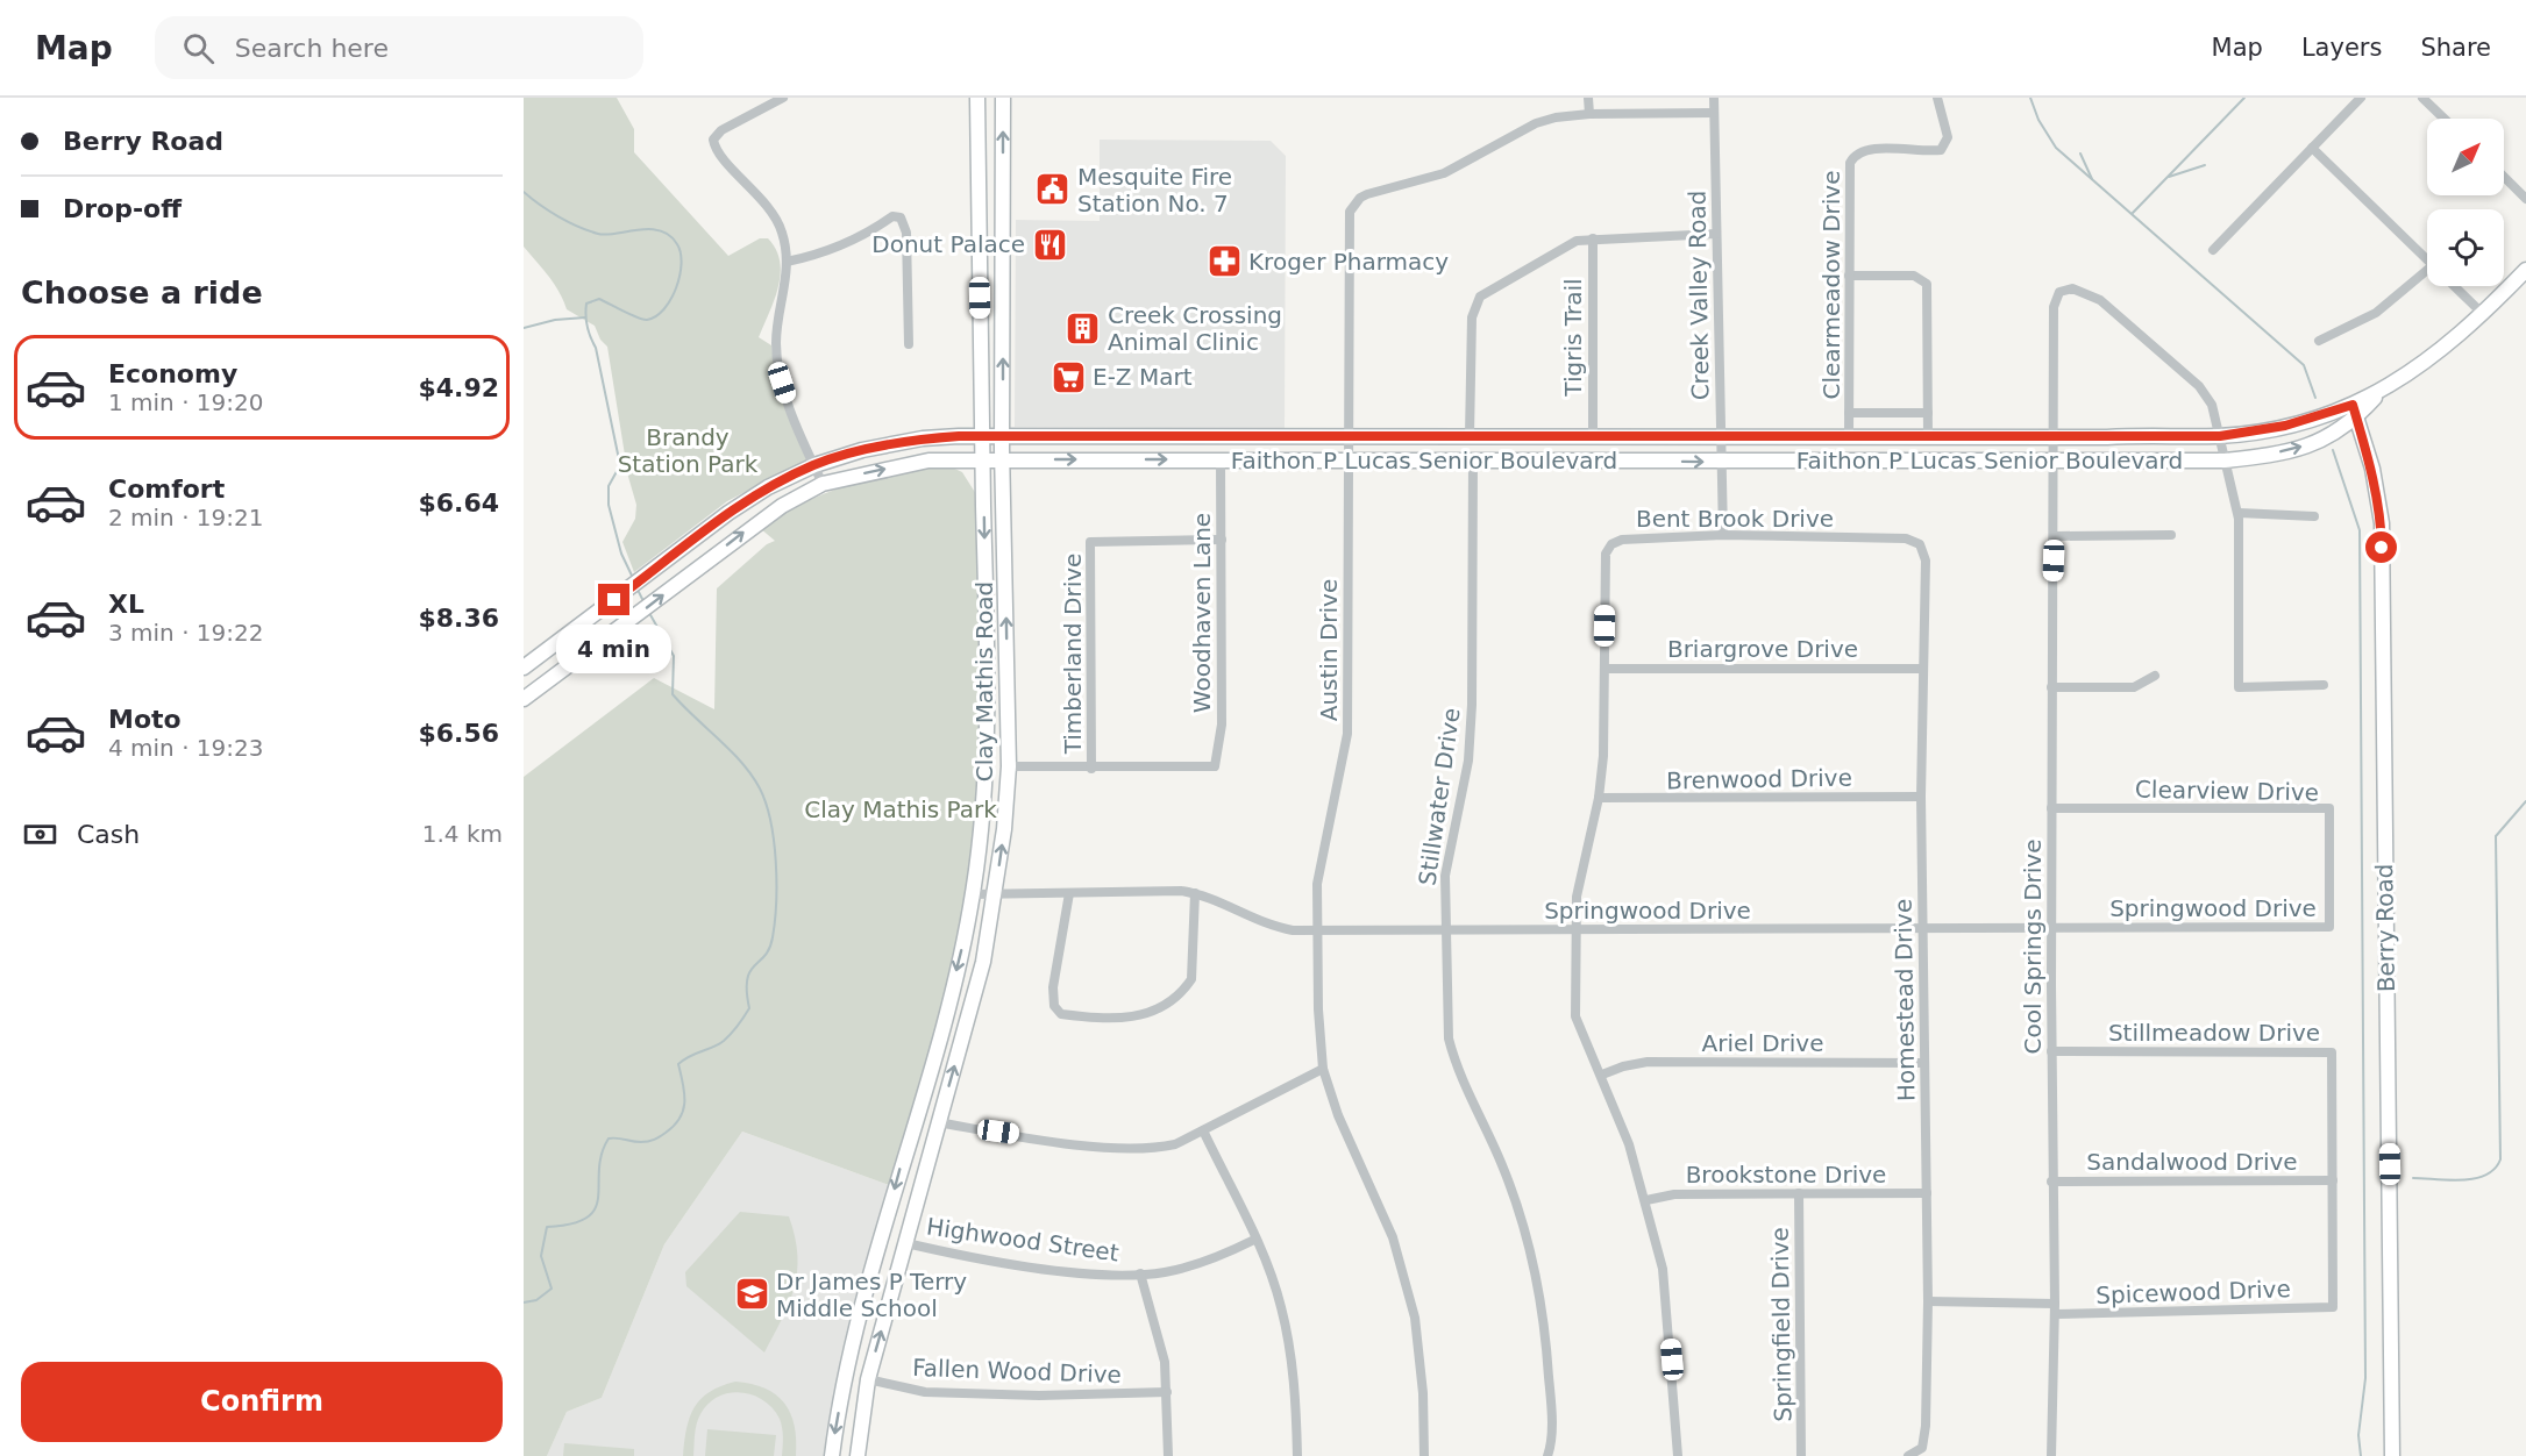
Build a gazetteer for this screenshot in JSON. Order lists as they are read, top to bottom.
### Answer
{
  "streets": {
    "street": [
      "Clearmeadow Drive",
      "Creek Valley Road",
      "Tigris Trail",
      "Faithon P Lucas Senior Boulevard",
      "Bent Brook Drive",
      "Woodhaven Lane",
      "Briargrove Drive",
      "Austin Drive",
      "Timberland Drive",
      "Clay Mathis Road",
      "Brenwood Drive",
      "Clearview Drive",
      "Stillwater Drive",
      "Springwood Drive",
      "Berry Road",
      "Cool Springs Drive",
      "Homestead Drive",
      "Stillmeadow Drive",
      "Ariel Drive",
      "Sandalwood Drive",
      "Brookstone Drive",
      "Highwood Street",
      "Spicewood Drive",
      "Springfield Drive",
      "Fallen Wood Drive"
    ]
  },
  "crossings": [
    ["Clearmeadow Drive", "Faithon P Lucas Senior Boulevard"],
    ["Creek Valley Road", "Faithon P Lucas Senior Boulevard"],
    ["Creek Valley Road", "Bent Brook Drive"],
    ["Creek Valley Road", "Austin Drive"],
    ["Tigris Trail", "Faithon P Lucas Senior Boulevard"],
    ["Faithon P Lucas Senior Boulevard", "Woodhaven Lane"],
    ["Faithon P Lucas Senior Boulevard", "Austin Drive"],
    ["Faithon P Lucas Senior Boulevard", "Clay Mathis Road"],
    ["Faithon P Lucas Senior Boulevard", "Stillwater Drive"],
    ["Faithon P Lucas Senior Boulevard", "Berry Road"],
    ["Faithon P Lucas Senior Boulevard", "Cool Springs Drive"],
    ["Bent Brook Drive", "Briargrove Drive"],
    ["Bent Brook Drive", "Brenwood Drive"],
    ["Bent Brook Drive", "Springwood Drive"],
    ["Bent Brook Drive", "Homestead Drive"],
    ["Bent Brook Drive", "Ariel Drive"],
    ["Bent Brook Drive", "Brookstone Drive"],
    ["Woodhaven Lane", "Timberland Drive"],
    ["Briargrove Drive", "Homestead Drive"],
    ["Austin Drive", "Springwood Drive"],
    ["Clay Mathis Road", "Springwood Drive"],
    ["Clay Mathis Road", "Highwood Street"],
    ["Clay Mathis Road", "Fallen Wood Drive"],
    ["Brenwood Drive", "Homestead Drive"],
    ["Clearview Drive", "Springwood Drive"],
    ["Clearview Drive", "Cool Springs Drive"],
    ["Stillwater Drive", "Springwood Drive"],
    ["Springwood Drive", "Cool Springs Drive"],
    ["Springwood Drive", "Homestead Drive"],
    ["Cool Springs Drive", "Stillmeadow Drive"],
    ["Cool Springs Drive", "Sandalwood Drive"],
    ["Cool Springs Drive", "Spicewood Drive"],
    ["Homestead Drive", "Ariel Drive"],
    ["Homestead Drive", "Brookstone Drive"],
    ["Homestead Drive", "Spicewood Drive"],
    ["Stillmeadow Drive", "Sandalwood Drive"],
    ["Stillmeadow Drive", "Spicewood Drive"],
    ["Brookstone Drive", "Springfield Drive"]
  ],
  "parks": ["Brandy Station Park", "Clay Mathis Park"],
  "places": {
    "public building": ["Mesquite Fire Station No. 7"],
    "restaurant": ["Donut Palace"],
    "pharmacy": ["Kroger Pharmacy"],
    "building": ["Creek Crossing Animal Clinic"],
    "supermarket": ["E-Z Mart"],
    "school or university": ["Dr James P Terry Middle School"]
  },
  "north": "top right",
  "page": {
    "header": "Map",
    "search": "Search here",
    "nav": ["Map", "Layers", "Share"],
    "banner": ["Berry Road", "Drop-off"],
    "heading": "Choose a ride",
    "list": [
      {
        "name": "Economy",
        "note": "1 min · 19:20",
        "value": "$4.92"
      },
      {
        "name": "Comfort",
        "note": "2 min · 19:21",
        "value": "$6.64"
      },
      {
        "name": "XL",
        "note": "3 min · 19:22",
        "value": "$8.36"
      },
      {
        "name": "Moto",
        "note": "4 min · 19:23",
        "value": "$6.56"
      }
    ],
    "bubble": "4 min",
    "pay": ["Cash", "1.4 km"],
    "buttons": "Confirm"
  }
}
